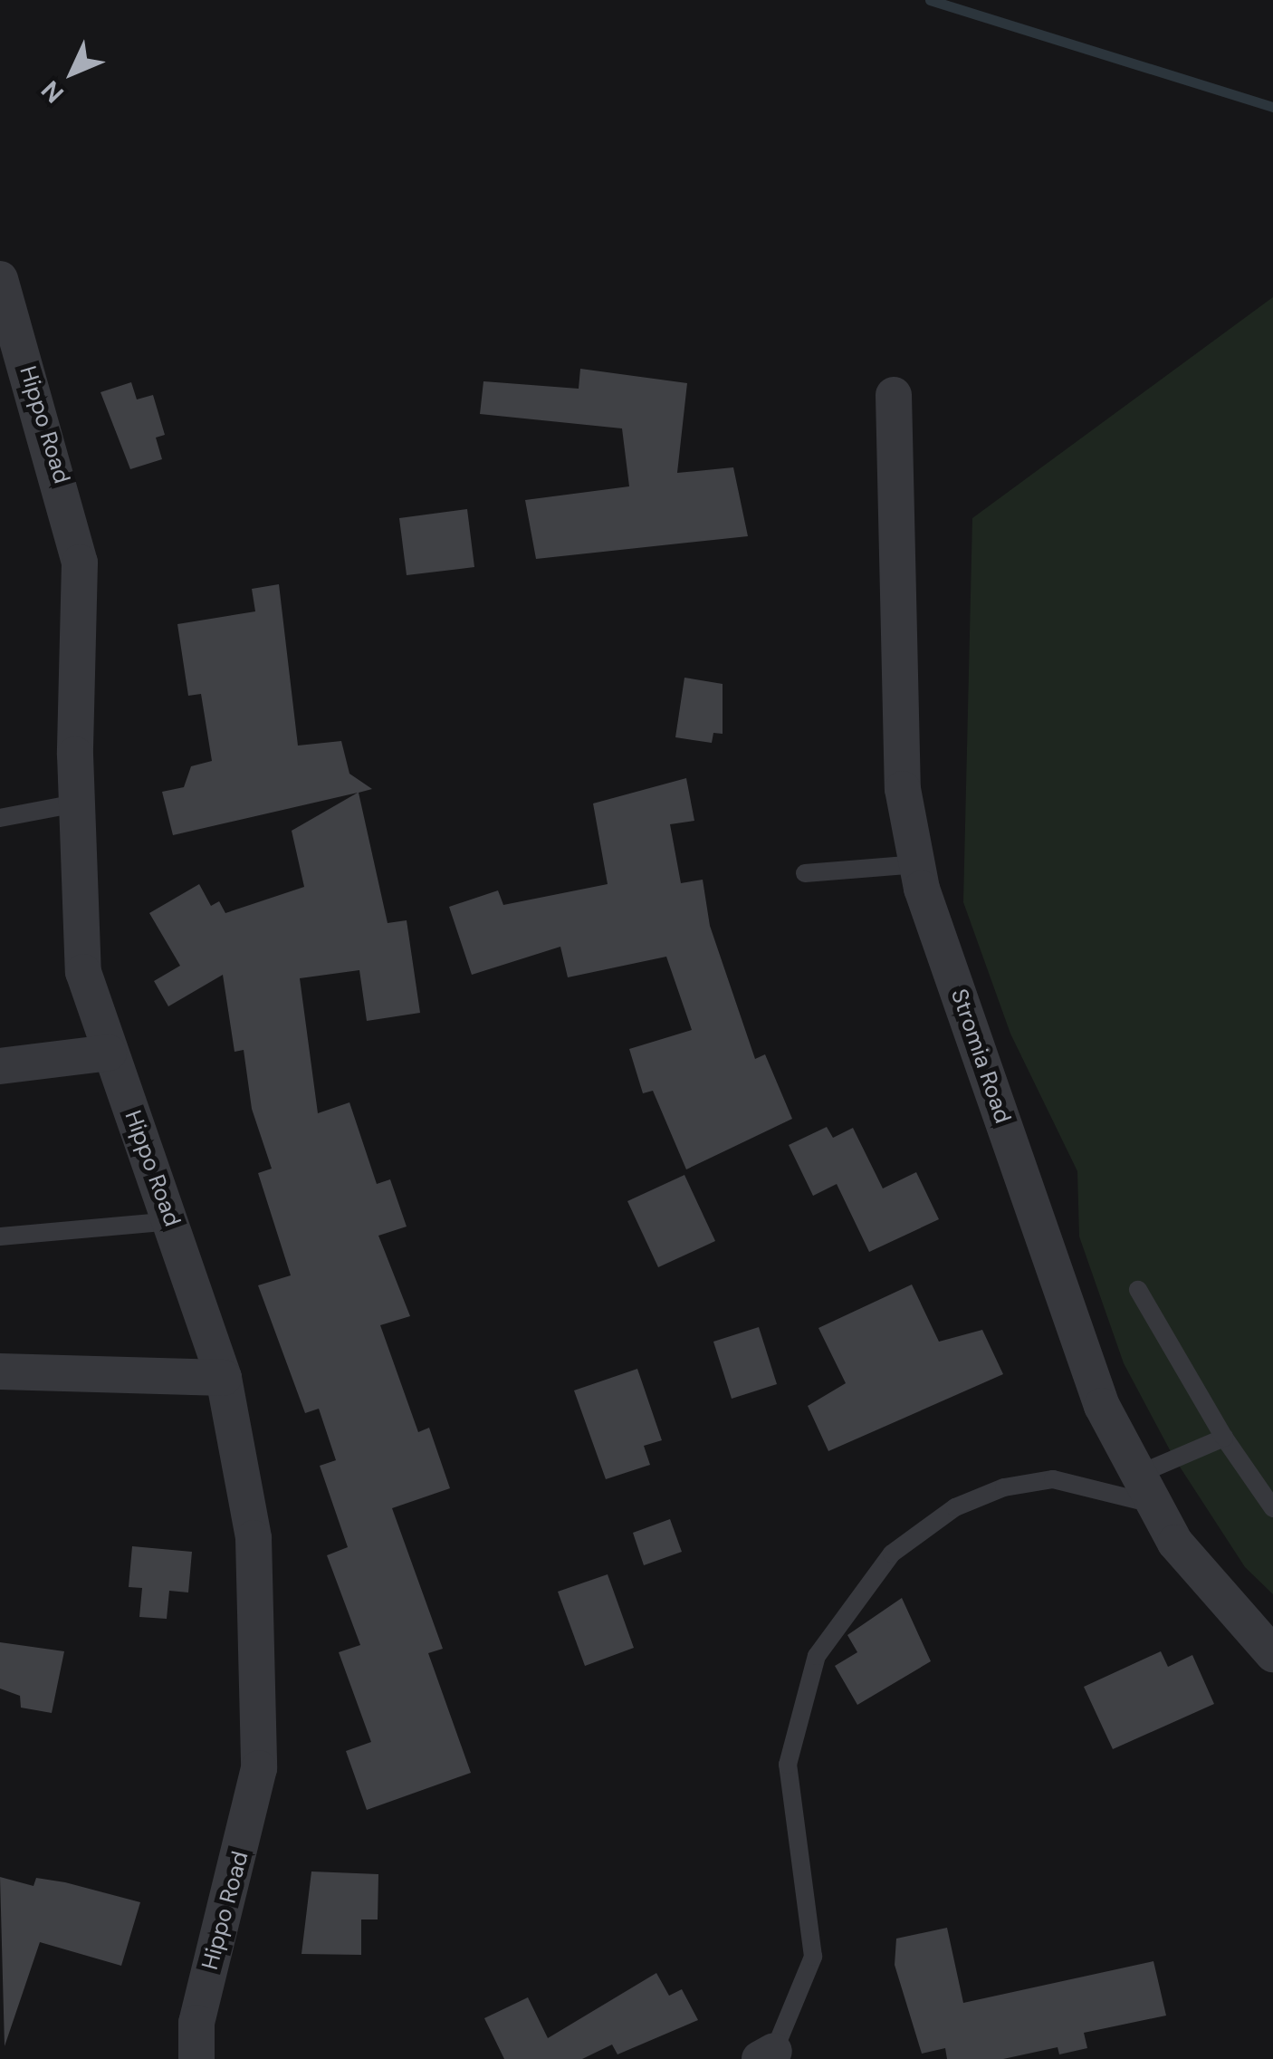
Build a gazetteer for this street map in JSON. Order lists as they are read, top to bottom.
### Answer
{
  "streets": {
    "street": ["Hippo Road", "Stromia Road"]
  },
  "north": "bottom left"
}
